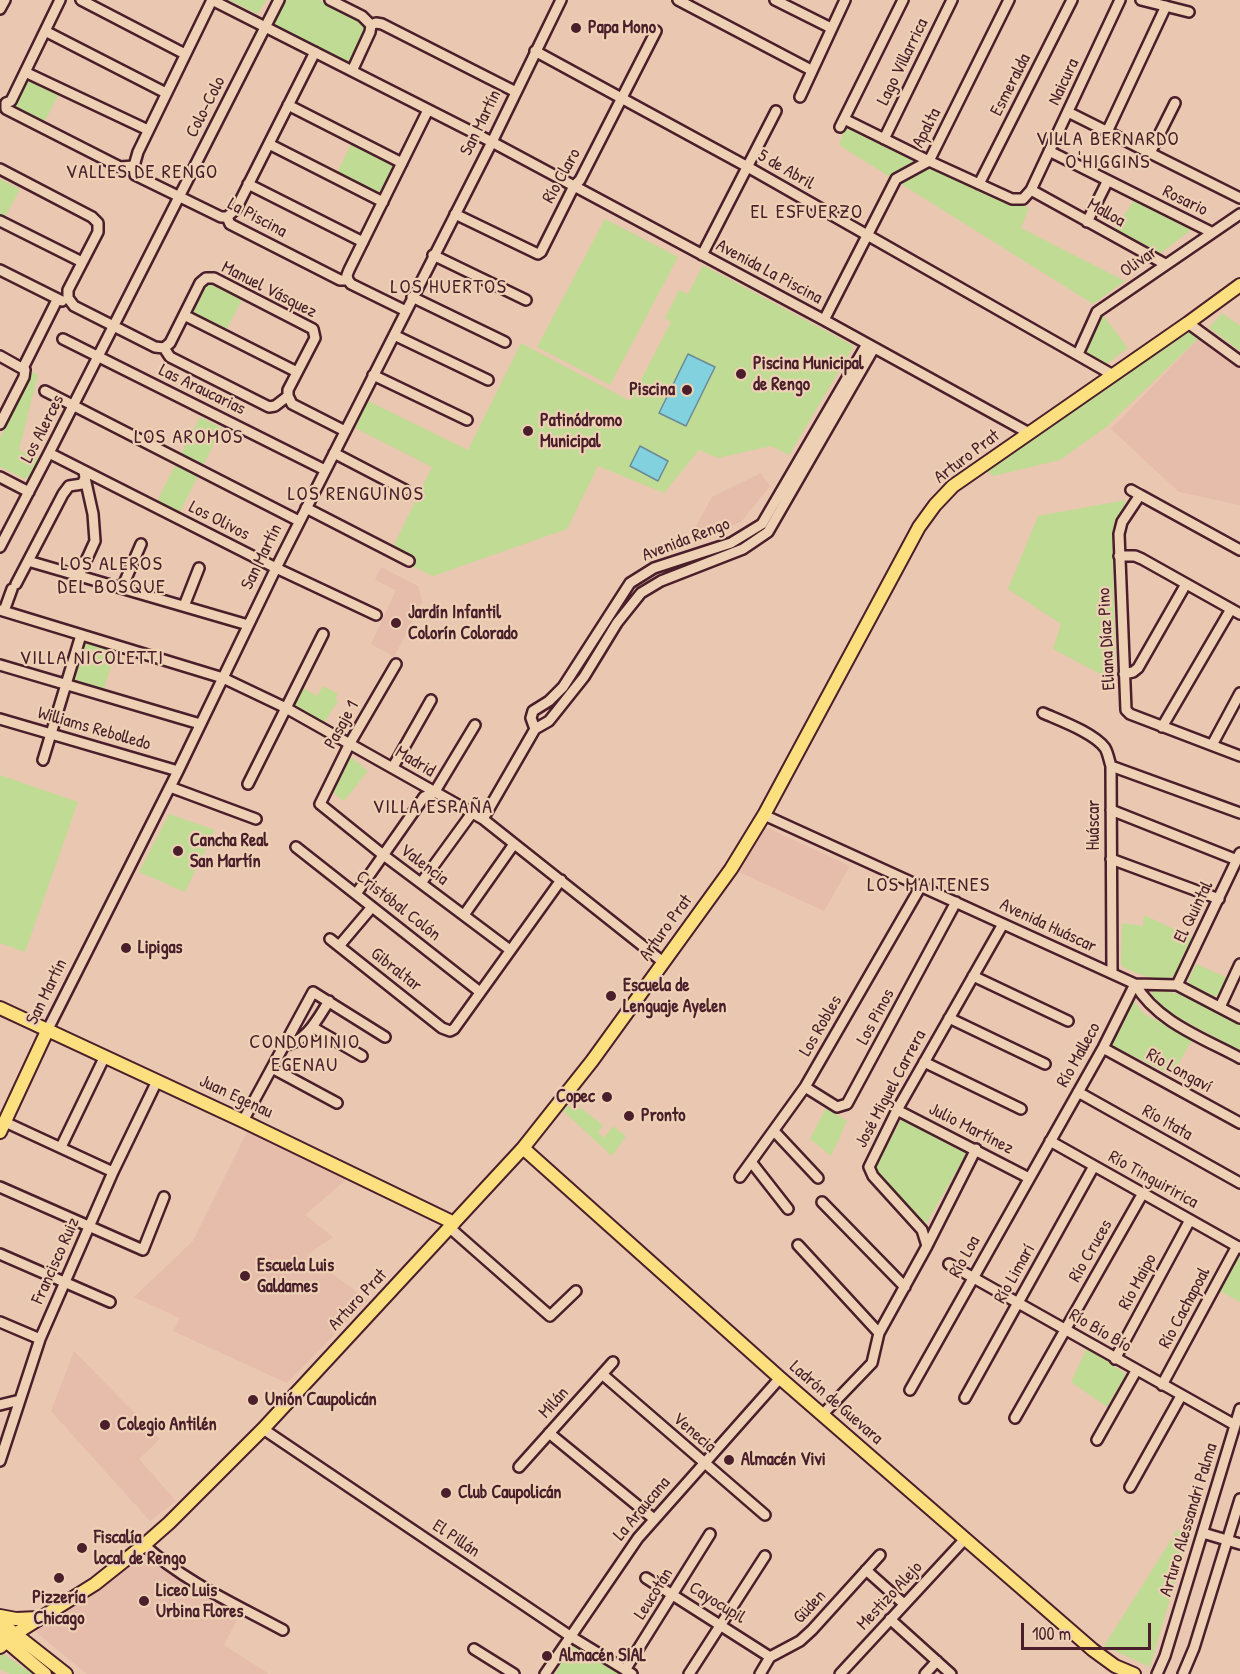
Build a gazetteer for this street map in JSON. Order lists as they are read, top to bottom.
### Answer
{
  "streets": {
    "main road": [
      "San Martín",
      "Arturo Prat",
      "Juan Egenau",
      "Ladrón de Guevara"
    ],
    "street": [
      "Lago Villarrica",
      "Naicura",
      "Esmeralda",
      "Colo-Colo",
      "Apalta",
      "5 de Abril",
      "Río Claro",
      "Rosario",
      "Malloa",
      "La Piscina",
      "Olivar",
      "Avenida La Piscina",
      "Manuel Vásquez",
      "Las Araucarias",
      "Los Alerces",
      "Los Olivos",
      "Avenida Rengo",
      "Eliana Díaz Pino",
      "Pasaje 1",
      "Williams Rebolledo",
      "Madrid",
      "Huáscar",
      "Valencia",
      "Cristóbal Colón",
      "El Quintal",
      "Avenida Huáscar",
      "Gibraltar",
      "Los Pinos",
      "Los Robles",
      "Río Malleco",
      "Río Longaví",
      "José Miguel Carrera",
      "Río Itata",
      "Julio Martínez",
      "Río Tinguiririca",
      "Río Cruces",
      "Río Loa",
      "Francisco Ruiz",
      "Río Limarí",
      "Río Maipo",
      "Río Cachapoal",
      "Río Bío Bío",
      "Milán",
      "Venecia",
      "La Araucana",
      "Arturo Alessandri Palma",
      "El Pillán",
      "Leucotán",
      "Mestizo Alejo",
      "Cayocupil",
      "Güden"
    ]
  },
  "crossings": [
    ["Naicura", "Rosario"],
    ["Naicura", "Malloa"],
    ["Colo-Colo", "La Piscina"],
    ["Colo-Colo", "Los Alerces"],
    ["San Martín", "5 de Abril"],
    ["San Martín", "Río Claro"],
    ["San Martín", "La Piscina"],
    ["San Martín", "Avenida La Piscina"],
    ["San Martín", "Las Araucarias"],
    ["San Martín", "Los Olivos"],
    ["San Martín", "Williams Rebolledo"],
    ["San Martín", "Madrid"],
    ["San Martín", "Juan Egenau"],
    ["Apalta", "5 de Abril"],
    ["Apalta", "Avenida La Piscina"],
    ["5 de Abril", "Río Claro"],
    ["5 de Abril", "Olivar"],
    ["5 de Abril", "Arturo Prat"],
    ["Río Claro", "Avenida La Piscina"],
    ["Rosario", "Olivar"],
    ["Malloa", "Olivar"],
    ["Avenida La Piscina", "Arturo Prat"],
    ["Avenida La Piscina", "Avenida Rengo"],
    ["Las Araucarias", "Los Alerces"],
    ["Los Alerces", "Los Olivos"],
    ["Arturo Prat", "Madrid"],
    ["Arturo Prat", "Avenida Huáscar"],
    ["Arturo Prat", "Juan Egenau"],
    ["Arturo Prat", "Ladrón de Guevara"],
    ["Arturo Prat", "El Pillán"],
    ["Avenida Rengo", "Madrid"],
    ["Pasaje 1", "Madrid"],
    ["Pasaje 1", "Valencia"],
    ["Huáscar", "Avenida Huáscar"],
    ["Cristóbal Colón", "Gibraltar"],
    ["Avenida Huáscar", "Los Pinos"],
    ["Avenida Huáscar", "Los Robles"],
    ["Avenida Huáscar", "Río Malleco"],
    ["Avenida Huáscar", "José Miguel Carrera"],
    ["Los Pinos", "Los Robles"],
    ["Río Malleco", "Río Longaví"],
    ["Río Malleco", "Río Itata"],
    ["Río Malleco", "Río Tinguiririca"],
    ["Río Malleco", "Río Loa"],
    ["José Miguel Carrera", "Julio Martínez"],
    ["Juan Egenau", "Francisco Ruiz"],
    ["Julio Martínez", "Río Loa"],
    ["Río Tinguiririca", "Río Cruces"],
    ["Río Tinguiririca", "Río Loa"],
    ["Río Tinguiririca", "Río Limarí"],
    ["Río Tinguiririca", "Río Maipo"],
    ["Río Tinguiririca", "Río Cachapoal"],
    ["Río Cruces", "Río Bío Bío"],
    ["Río Loa", "Río Bío Bío"],
    ["Río Limarí", "Río Bío Bío"],
    ["Río Maipo", "Río Bío Bío"],
    ["Río Cachapoal", "Río Bío Bío"],
    ["Río Bío Bío", "Arturo Alessandri Palma"],
    ["Milán", "Venecia"],
    ["Ladrón de Guevara", "La Araucana"],
    ["Ladrón de Guevara", "Mestizo Alejo"],
    ["Venecia", "La Araucana"],
    ["La Araucana", "El Pillán"],
    ["El Pillán", "Leucotán"],
    ["Leucotán", "Cayocupil"],
    ["Cayocupil", "Güden"]
  ],
  "districts": [
    "VILLA BERNARDO O'HIGGINS",
    "VALLES DE RENGO",
    "EL ESFUERZO",
    "LOS HUERTOS",
    "LOS AROMOS",
    "LOS RENGUINOS",
    "LOS ALEROS DEL BOSQUE",
    "VILLA NICOLETTI",
    "VILLA ESPAÑA",
    "LOS MAITENES",
    "CONDOMINIO EGENAU"
  ],
  "places": [
    "Papa Mono",
    "Piscina Municipal de Rengo",
    "Piscina",
    "Patinódromo Municipal",
    "Jardín Infantil Colorín Colorado",
    "Cancha Real San Martín",
    "Lipigas",
    "Escuela de Lenguaje Ayelen",
    "Copec",
    "Pronto",
    "Escuela Luis Galdames",
    "Unión Caupolicán",
    "Colegio Antilén",
    "Almacén Vivi",
    "Club Caupolicán",
    "Fiscalía local de Rengo",
    "Pizzería Chicago",
    "Liceo Luis Urbina Flores",
    "Almacén SIAL"
  ],
  "scale_bar": "100 m"
}
